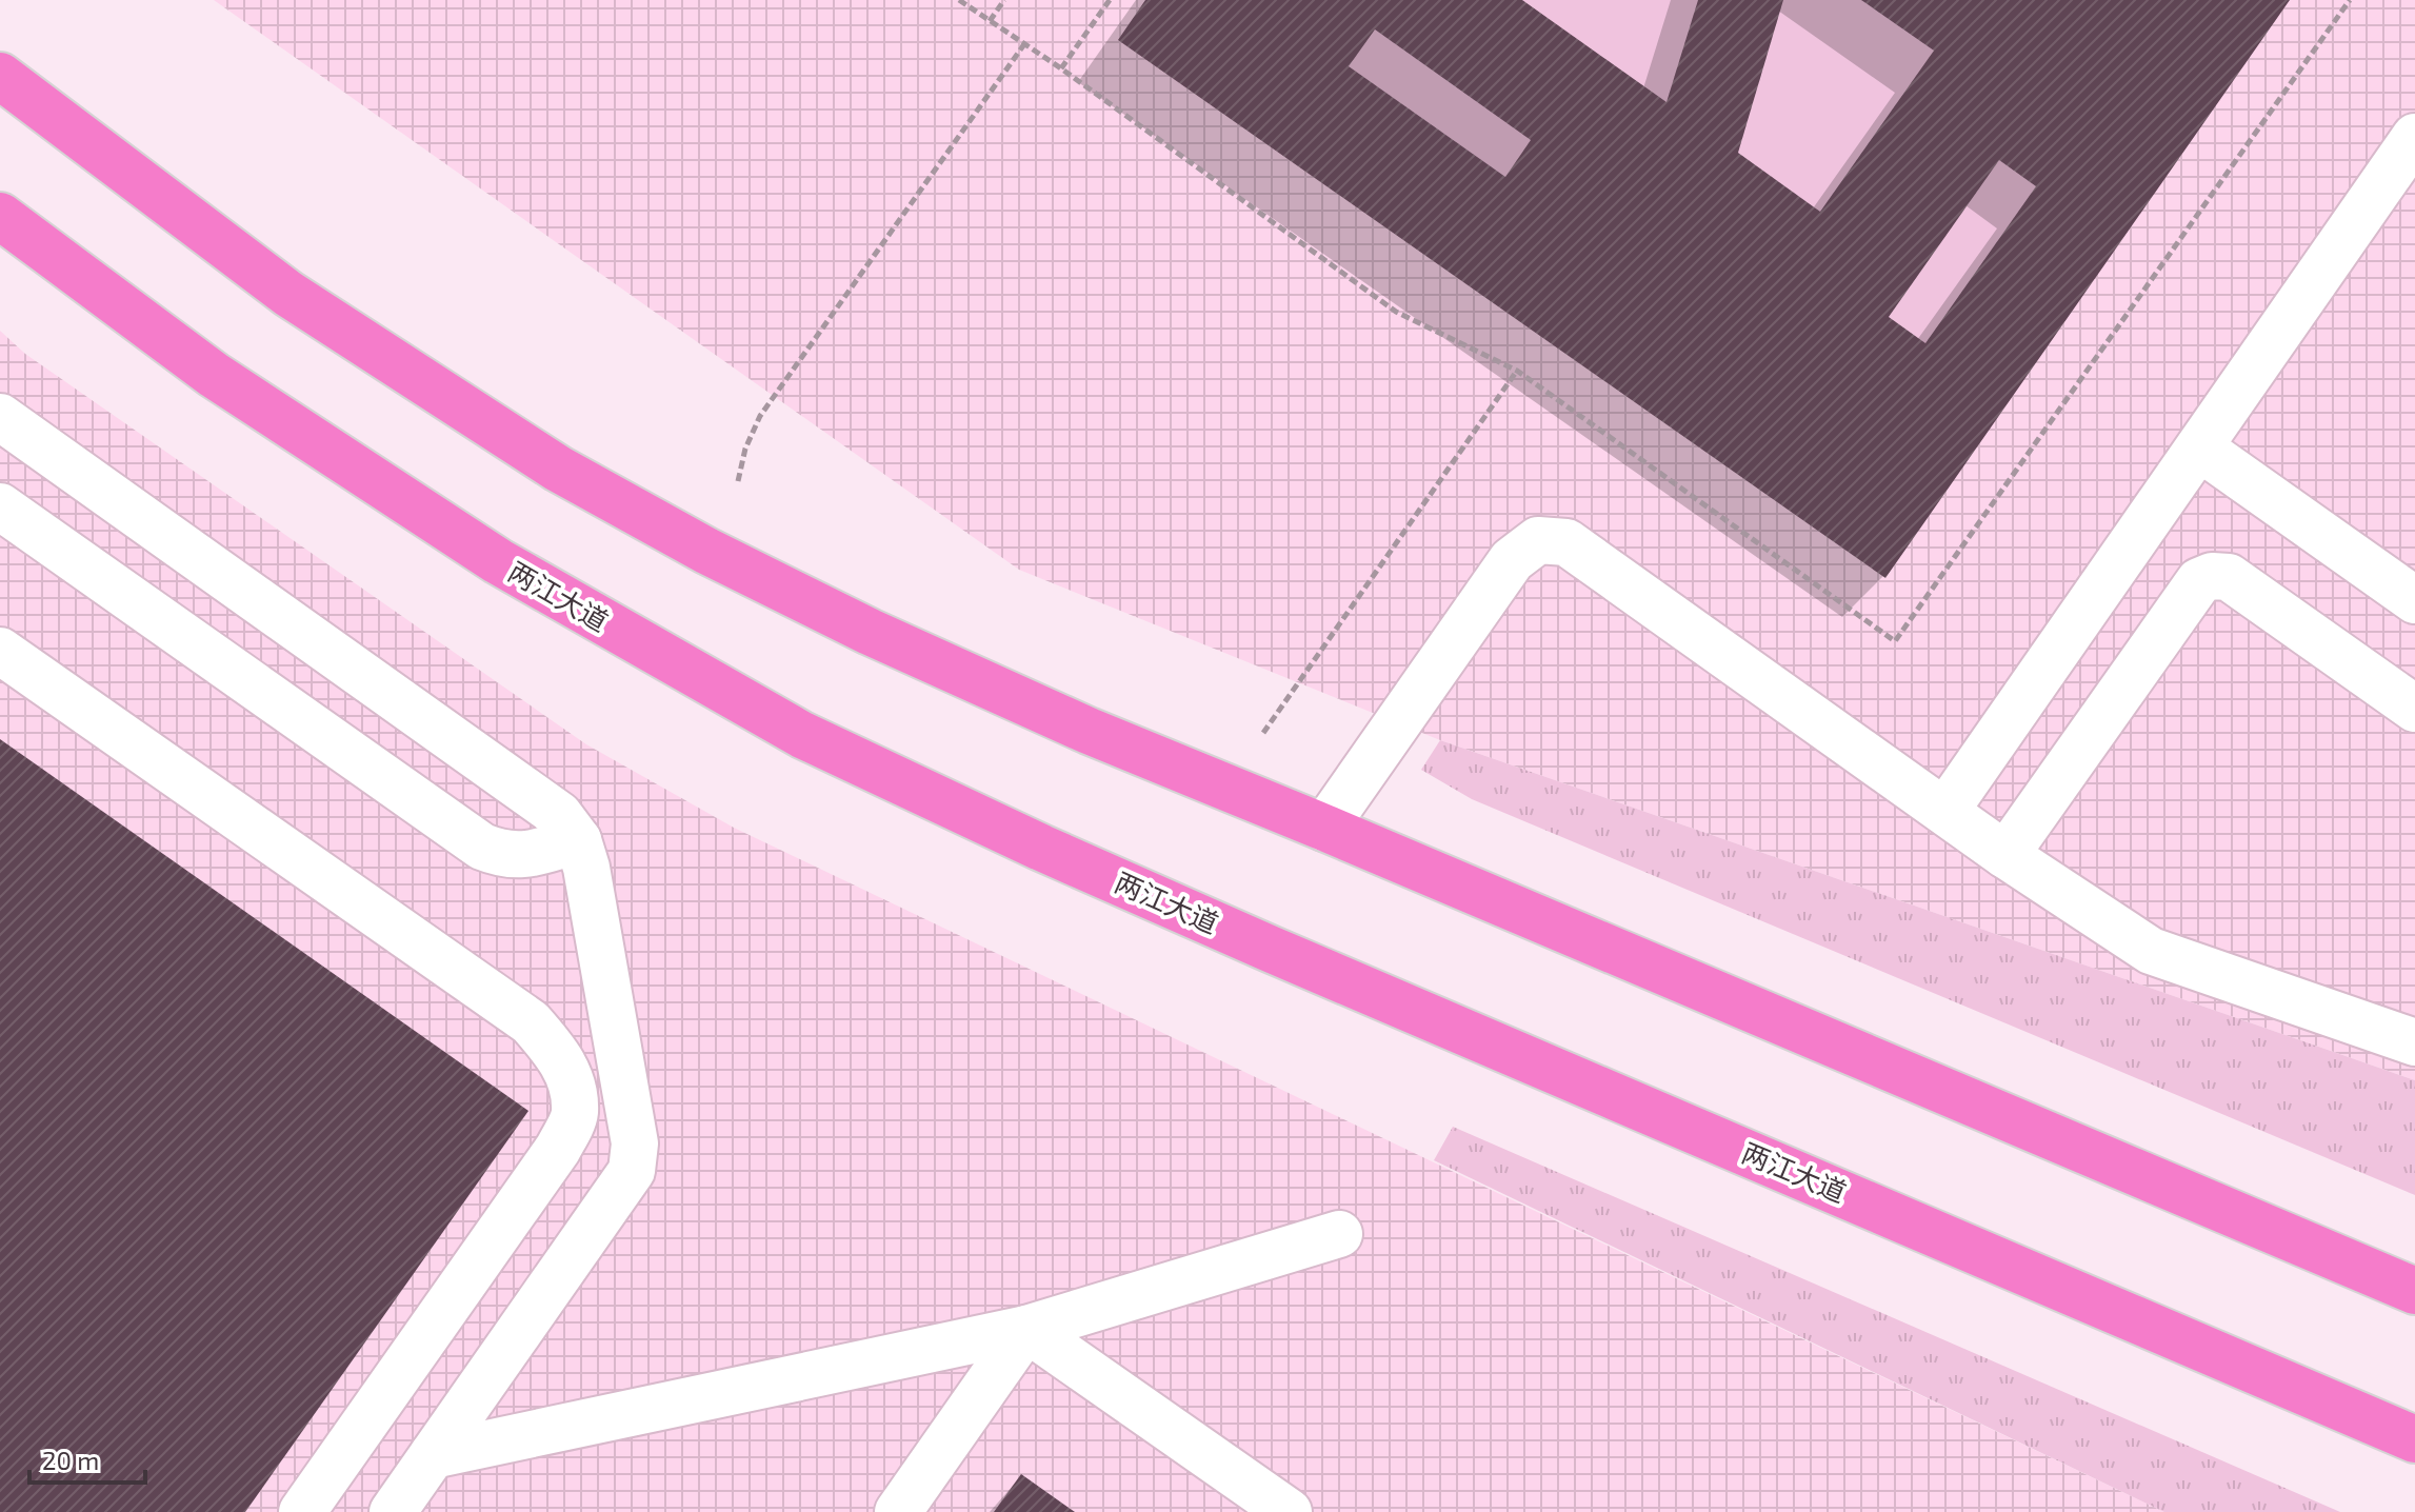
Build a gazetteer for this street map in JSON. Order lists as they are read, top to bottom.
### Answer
{
  "streets": {
    "highway": ["两江大道"]
  },
  "scale_bar": "20 m"
}
